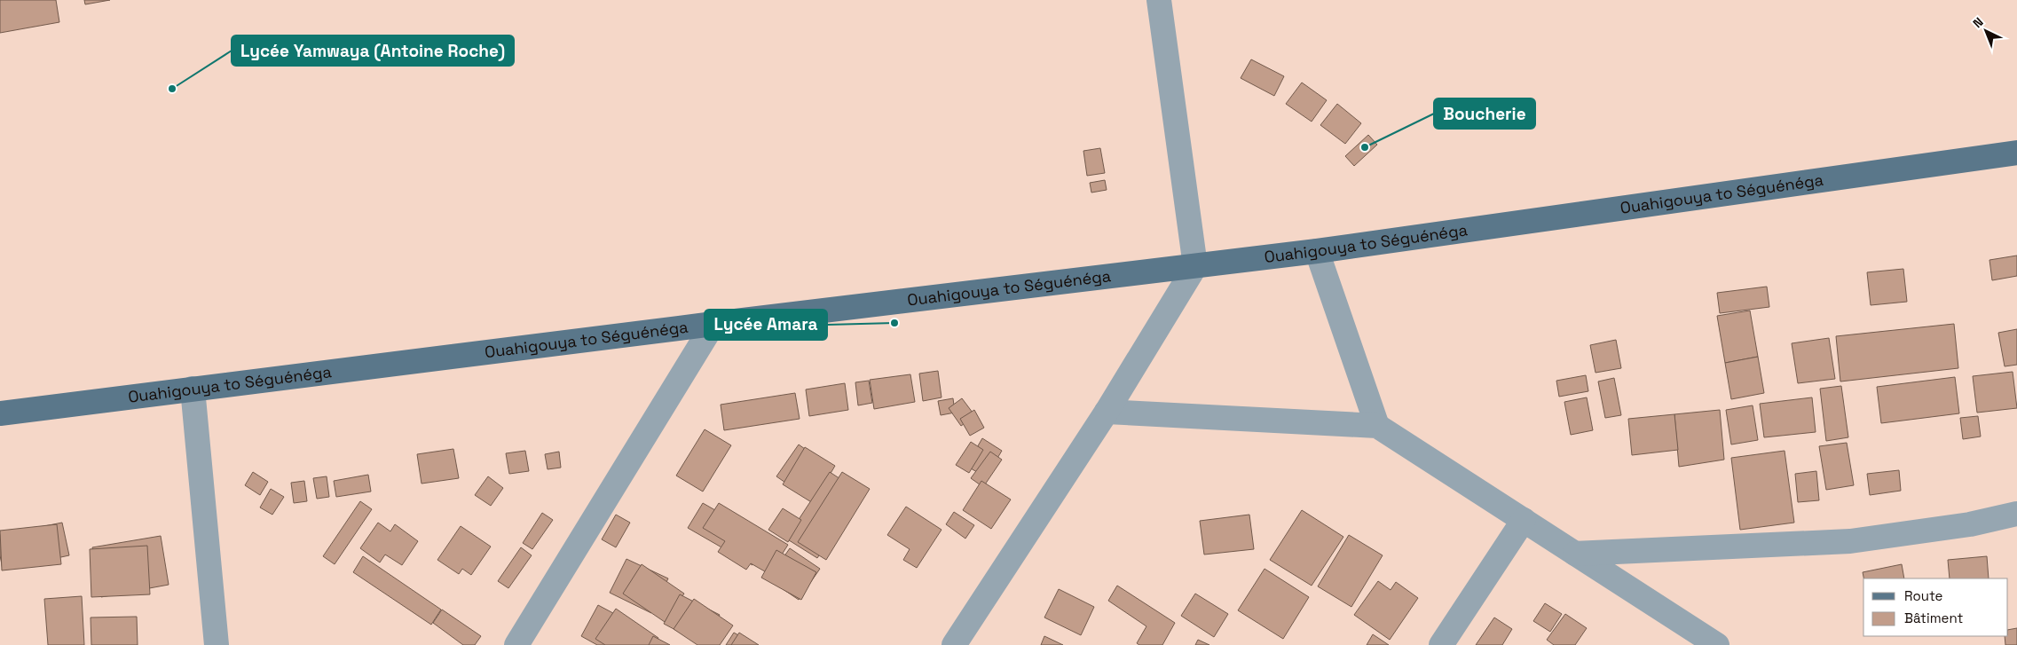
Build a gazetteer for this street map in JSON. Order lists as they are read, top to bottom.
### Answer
{
  "streets": {
    "main road": ["Ouahigouya to Séguénéga"]
  },
  "places": ["Lycée Yamwaya (Antoine Roche)", "Boucherie", "Lycée Amara"],
  "legend": ["Route", "Bâtiment"],
  "north": "top left"
}
